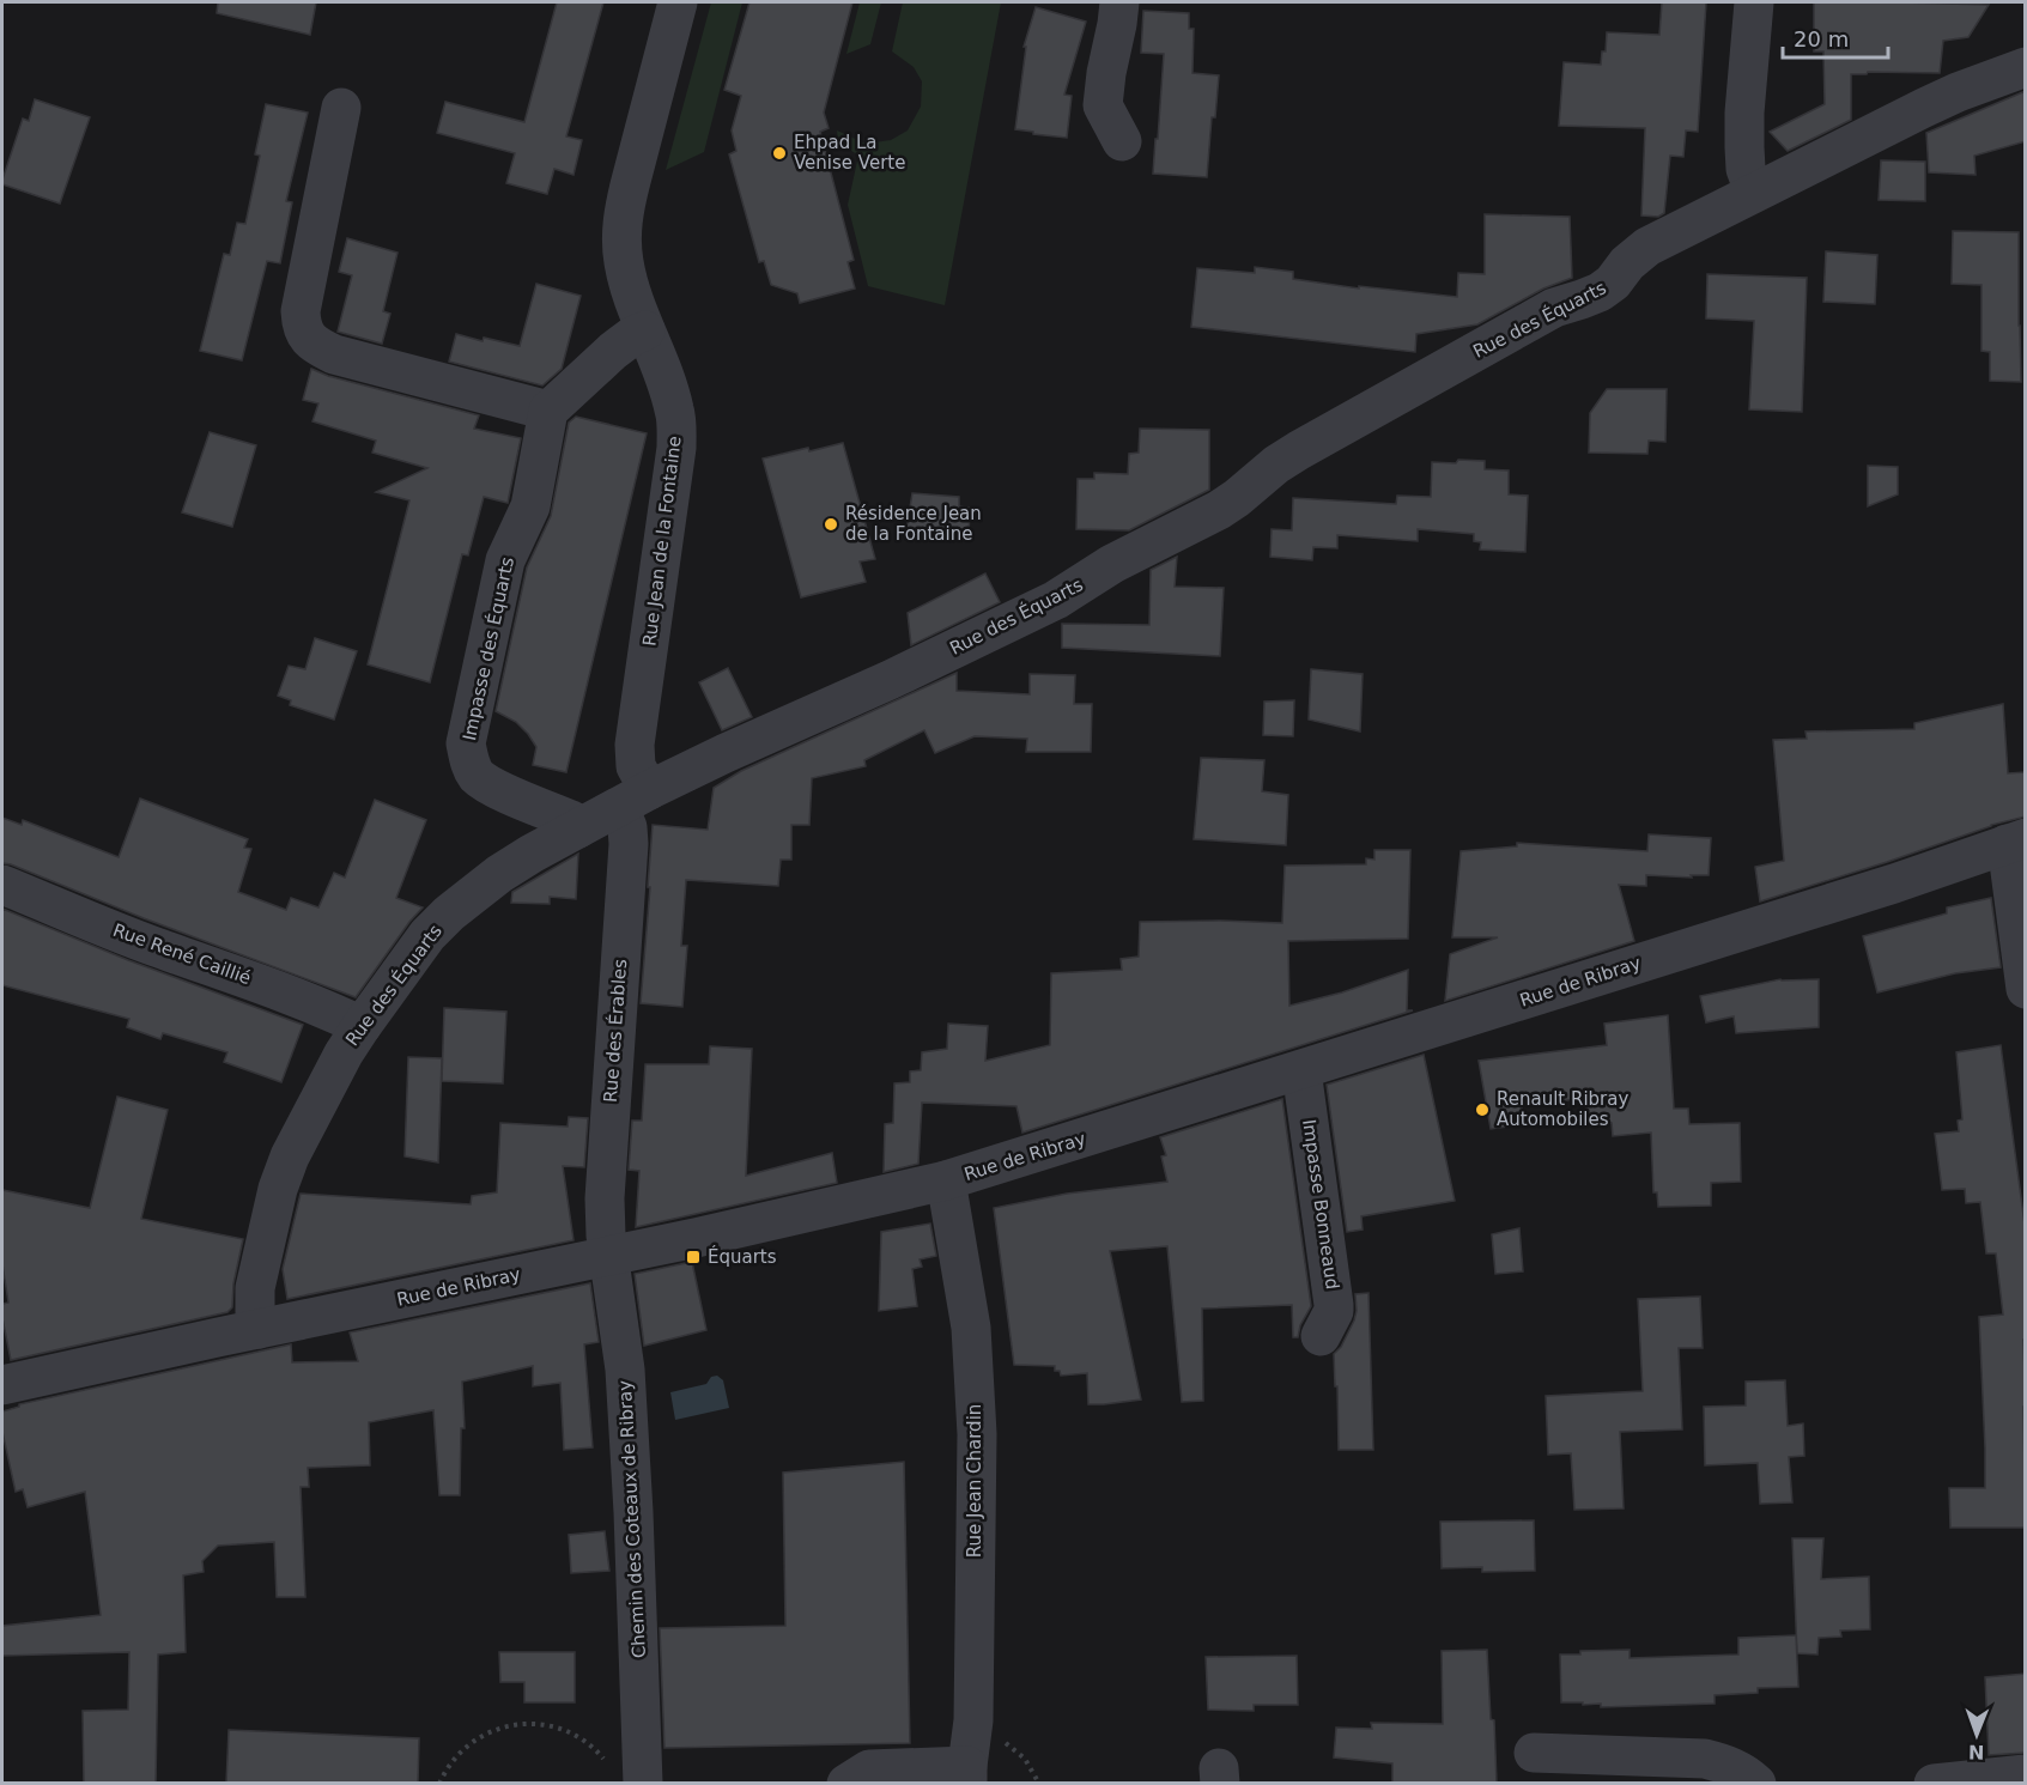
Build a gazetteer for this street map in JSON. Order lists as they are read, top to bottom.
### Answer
{
  "streets": {
    "street": [
      "Rue des Équarts",
      "Rue Jean de la Fontaine",
      "Impasse des Équarts",
      "Rue René Caillié",
      "Rue de Ribray",
      "Rue des Érables",
      "Impasse Bonneaud",
      "Rue Jean Chardin",
      "Chemin des Coteaux de Ribray"
    ]
  },
  "crossings": [
    ["Rue des Équarts", "Rue Jean de la Fontaine"],
    ["Rue des Équarts", "Impasse des Équarts"],
    ["Rue des Équarts", "Rue René Caillié"],
    ["Rue des Équarts", "Rue de Ribray"],
    ["Rue des Équarts", "Rue des Érables"],
    ["Rue Jean de la Fontaine", "Rue des Érables"],
    ["Rue de Ribray", "Rue des Érables"],
    ["Rue de Ribray", "Impasse Bonneaud"],
    ["Rue de Ribray", "Rue Jean Chardin"],
    ["Rue de Ribray", "Chemin des Coteaux de Ribray"],
    ["Rue des Érables", "Chemin des Coteaux de Ribray"]
  ],
  "places": {
    "other": ["Ehpad La Venise Verte", "Résidence Jean de la Fontaine", "Renault Ribray Automobiles"],
    "transit": ["Équarts"]
  },
  "scale_bar": "20 m",
  "north": "bottom"
}
